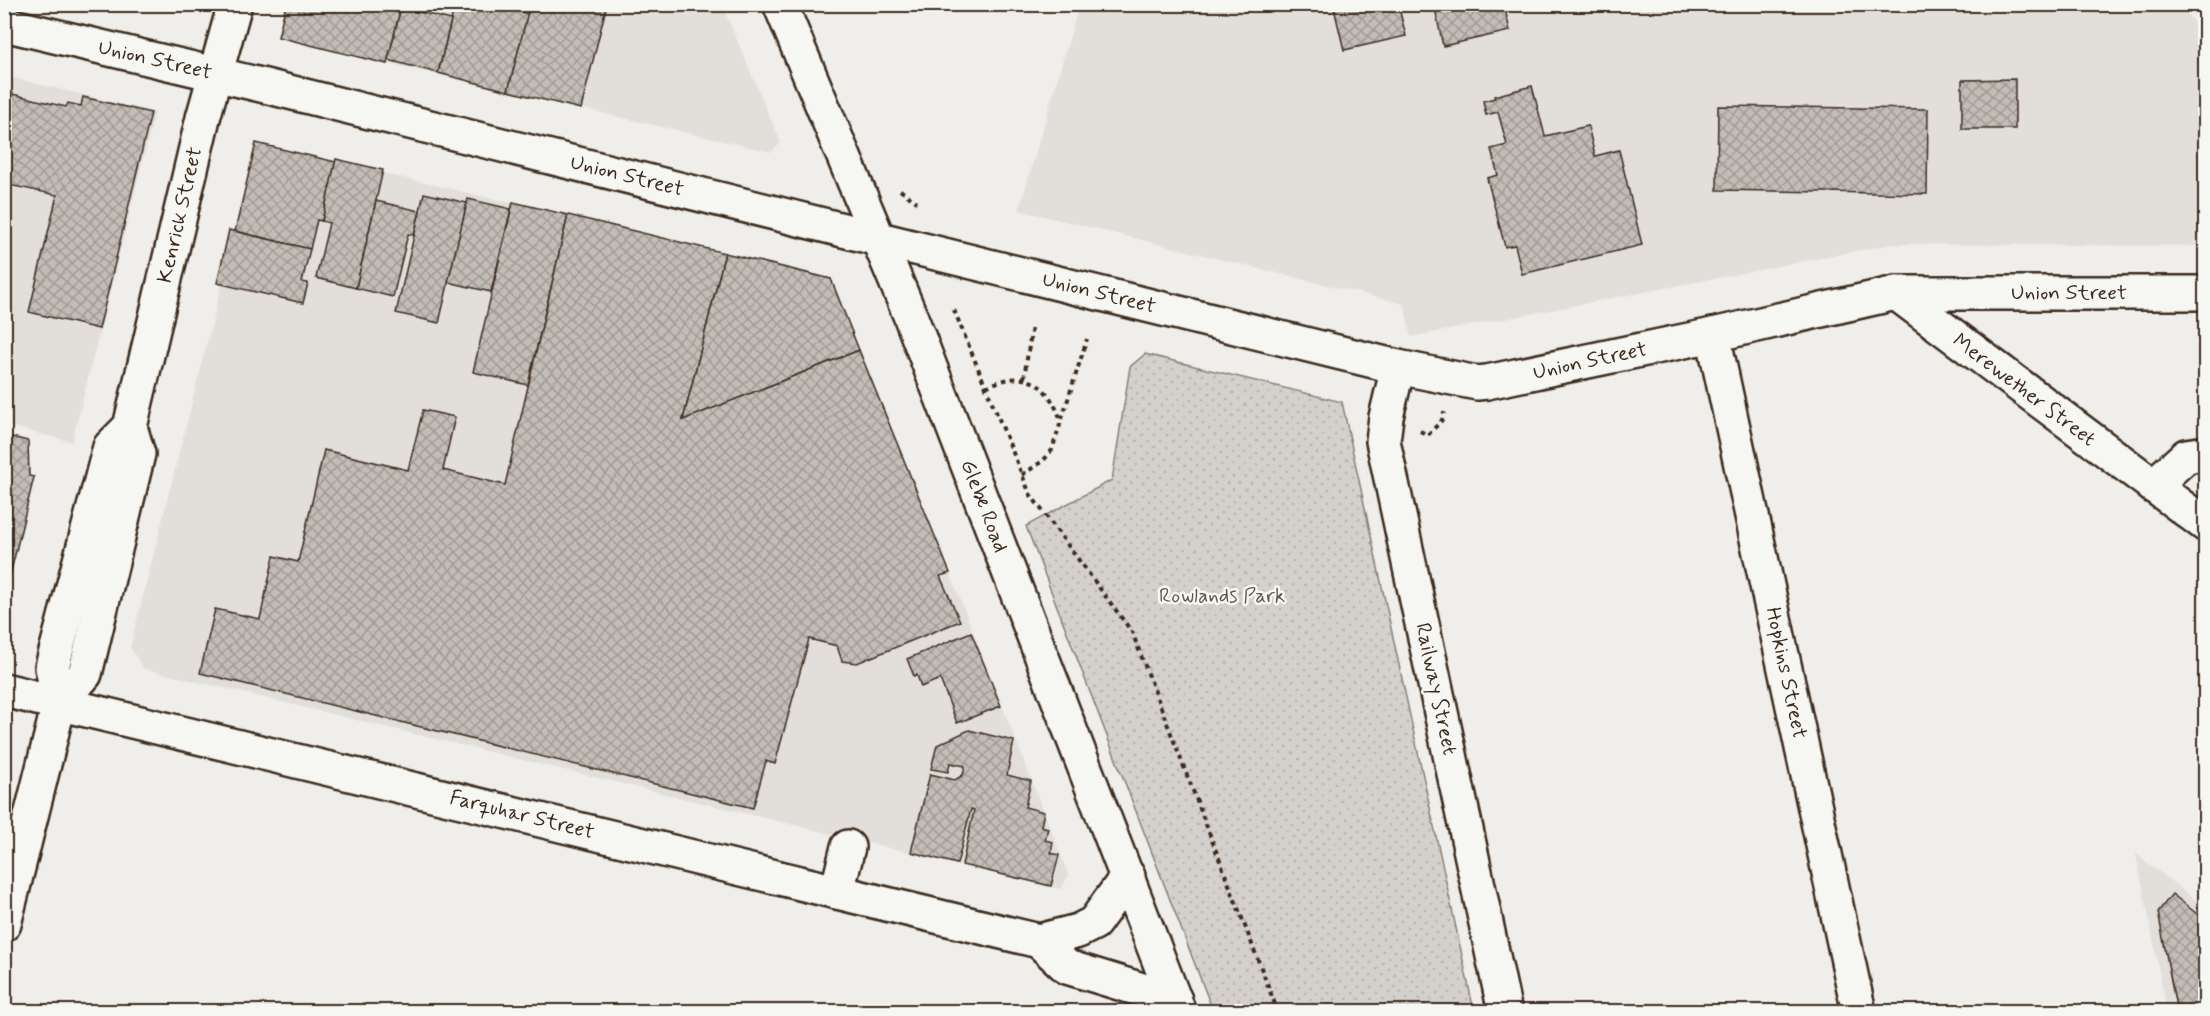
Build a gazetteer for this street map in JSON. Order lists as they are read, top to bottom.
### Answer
{
  "streets": {
    "street": [
      "Union Street",
      "Kenrick Street",
      "Merewether Street",
      "Glebe Road",
      "Hopkins Street",
      "Railway Street",
      "Farquhar Street"
    ]
  },
  "crossings": [
    ["Union Street", "Kenrick Street"],
    ["Union Street", "Merewether Street"],
    ["Union Street", "Glebe Road"],
    ["Union Street", "Hopkins Street"],
    ["Union Street", "Railway Street"],
    ["Kenrick Street", "Farquhar Street"],
    ["Glebe Road", "Farquhar Street"]
  ],
  "parks": ["Rowlands Park"]
}
